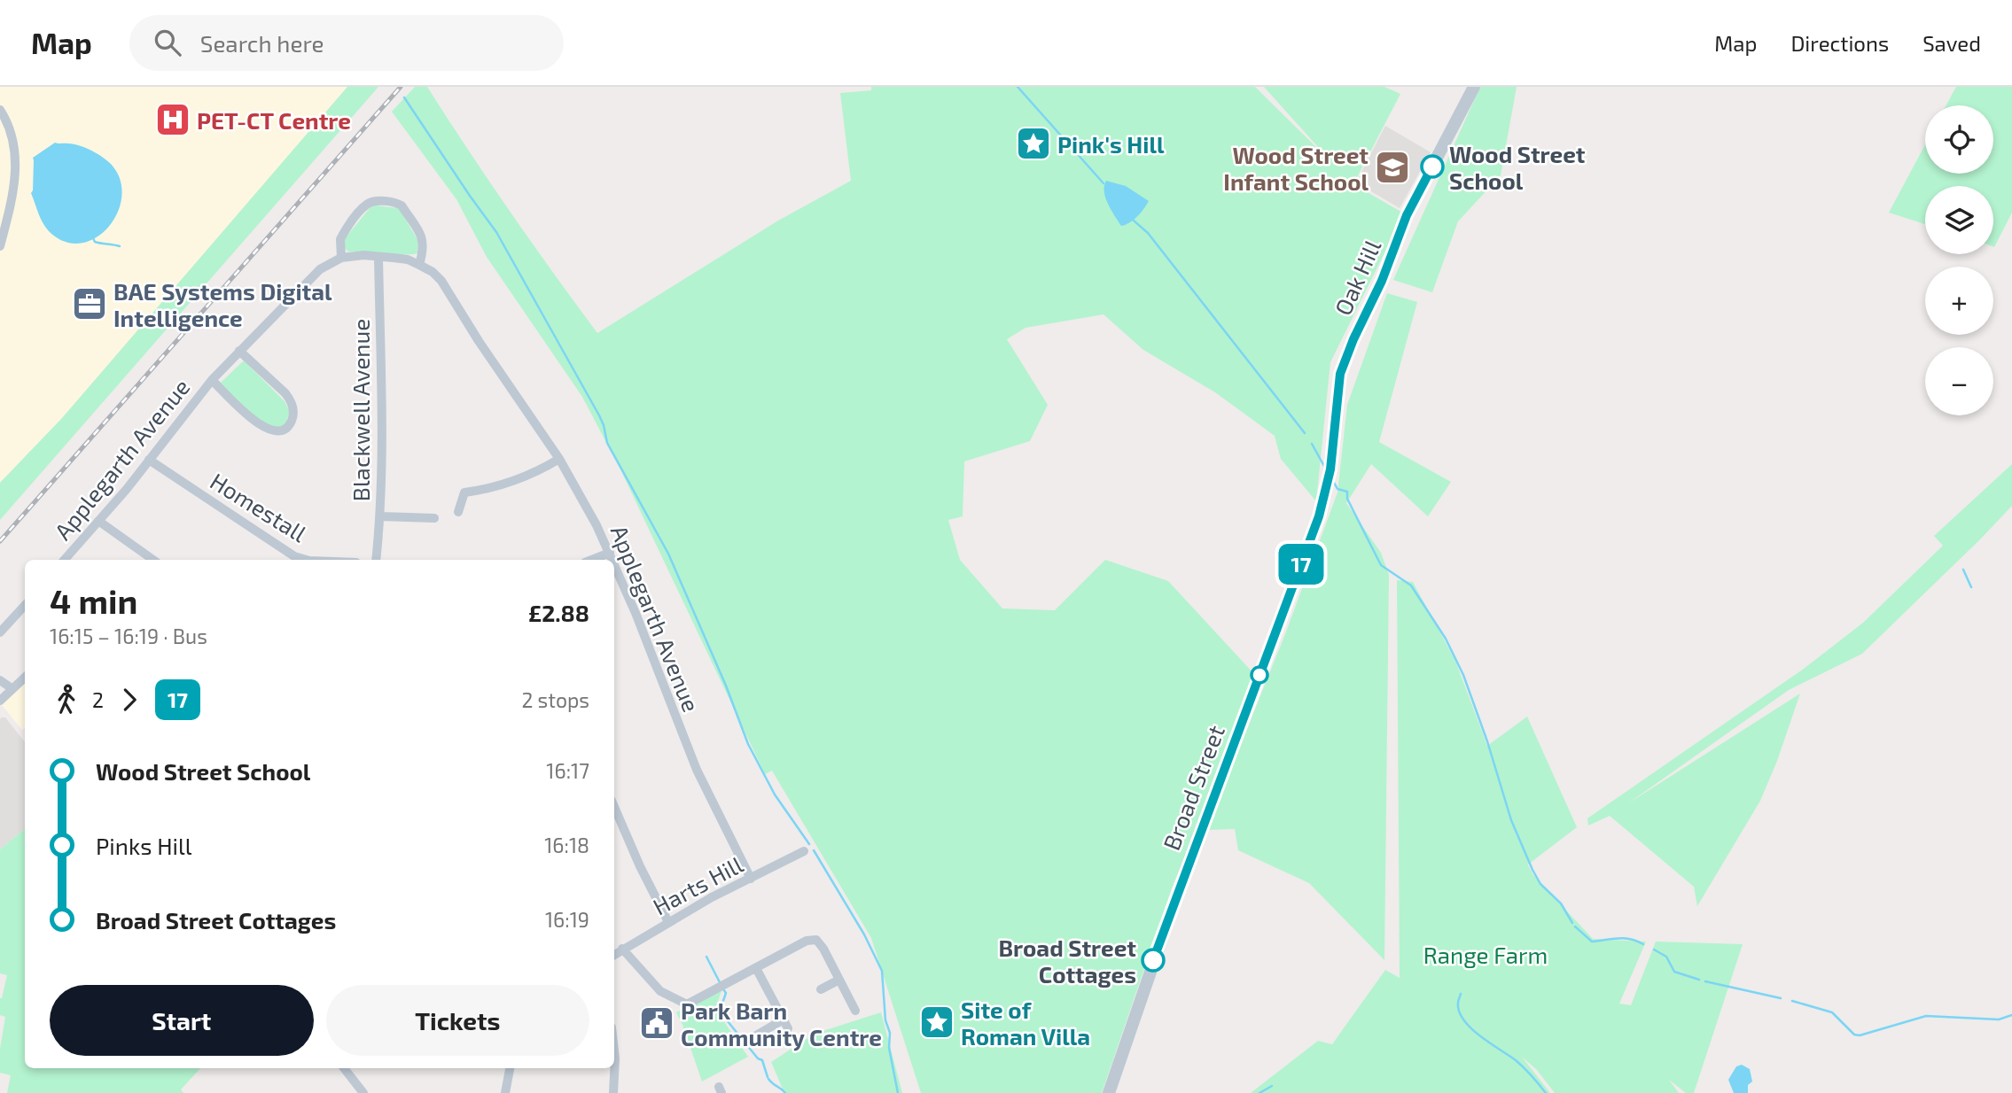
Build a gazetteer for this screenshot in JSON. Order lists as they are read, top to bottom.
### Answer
{
  "streets": {
    "street": [
      "Oak Hill",
      "Blackwell Avenue",
      "Applegarth Avenue",
      "Homestall",
      "Broad Street",
      "Harts Hill"
    ]
  },
  "crossings": [
    ["Oak Hill", "Broad Street"],
    ["Blackwell Avenue", "Applegarth Avenue"],
    ["Applegarth Avenue", "Homestall"],
    ["Applegarth Avenue", "Harts Hill"]
  ],
  "parks": ["Range Farm"],
  "places": {
    "hospital": ["PET-CT Centre"],
    "place": ["Pink's Hill", "Site of Roman Villa"],
    "other": ["Wood Street School", "Broad Street Cottages"],
    "school or university": ["Wood Street Infant School"],
    "office": ["BAE Systems Digital Intelligence"],
    "public building": ["Park Barn Community Centre"]
  },
  "lines": ["bus line 17"],
  "page": {
    "header": "Map",
    "search": "Search here",
    "nav": ["Map", "Directions", "Saved"],
    "on_map": "17",
    "map_buttons": ["+", "−"],
    "heading": ["4 min", "16:15 – 16:19 · Bus", "£2.88"],
    "legs": ["2", "17", "2 stops"],
    "list": [
      {
        "name": "Wood Street School",
        "value": "16:17"
      },
      {
        "name": "Pinks Hill",
        "value": "16:18"
      },
      {
        "name": "Broad Street Cottages",
        "value": "16:19"
      }
    ],
    "buttons": ["Start", "Tickets"]
  }
}
